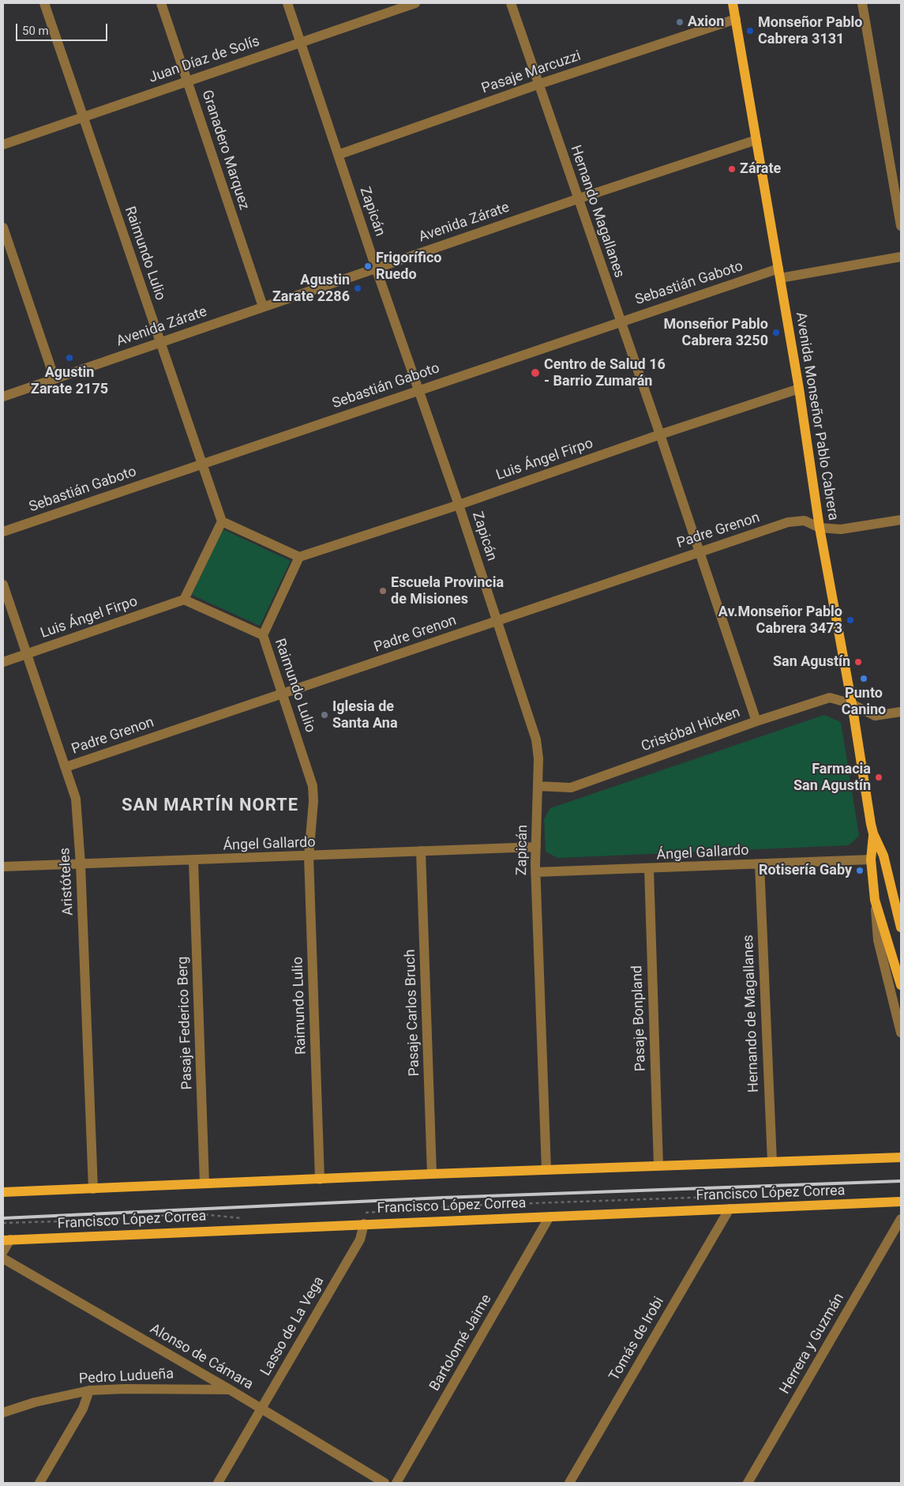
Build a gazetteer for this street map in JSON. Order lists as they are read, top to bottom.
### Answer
{
  "streets": {
    "main road": ["Avenida Monseñor Pablo Cabrera", "Francisco López Correa"],
    "street": [
      "Juan Díaz de Solís",
      "Pasaje Marcuzzi",
      "Granadero Marquez",
      "Zapicán",
      "Hernando Magallanes",
      "Avenida Zárate",
      "Raimundo Lulio",
      "Sebastián Gaboto",
      "Luis Ángel Firpo",
      "Padre Grenon",
      "Cristóbal Hicken",
      "Ángel Gallardo",
      "Aristóteles",
      "Pasaje Carlos Bruch",
      "Hernando de Magallanes",
      "Pasaje Bonpland",
      "Pasaje Federico Berg",
      "Lasso de La Vega",
      "Tomás de Irobi",
      "Bartolomé Jaime",
      "Herrera y Guzmán",
      "Alonso de Cámara",
      "Pedro Ludueña"
    ]
  },
  "crossings": [
    ["Juan Díaz de Solís", "Granadero Marquez"],
    ["Juan Díaz de Solís", "Zapicán"],
    ["Juan Díaz de Solís", "Raimundo Lulio"],
    ["Pasaje Marcuzzi", "Zapicán"],
    ["Pasaje Marcuzzi", "Hernando Magallanes"],
    ["Pasaje Marcuzzi", "Avenida Monseñor Pablo Cabrera"],
    ["Granadero Marquez", "Avenida Zárate"],
    ["Zapicán", "Avenida Zárate"],
    ["Zapicán", "Sebastián Gaboto"],
    ["Zapicán", "Luis Ángel Firpo"],
    ["Zapicán", "Padre Grenon"],
    ["Zapicán", "Cristóbal Hicken"],
    ["Zapicán", "Ángel Gallardo"],
    ["Hernando Magallanes", "Avenida Zárate"],
    ["Hernando Magallanes", "Sebastián Gaboto"],
    ["Hernando Magallanes", "Luis Ángel Firpo"],
    ["Hernando Magallanes", "Padre Grenon"],
    ["Hernando Magallanes", "Cristóbal Hicken"],
    ["Avenida Zárate", "Raimundo Lulio"],
    ["Avenida Zárate", "Avenida Monseñor Pablo Cabrera"],
    ["Raimundo Lulio", "Sebastián Gaboto"],
    ["Raimundo Lulio", "Luis Ángel Firpo"],
    ["Raimundo Lulio", "Padre Grenon"],
    ["Raimundo Lulio", "Ángel Gallardo"],
    ["Sebastián Gaboto", "Avenida Monseñor Pablo Cabrera"],
    ["Avenida Monseñor Pablo Cabrera", "Luis Ángel Firpo"],
    ["Avenida Monseñor Pablo Cabrera", "Padre Grenon"],
    ["Avenida Monseñor Pablo Cabrera", "Cristóbal Hicken"],
    ["Avenida Monseñor Pablo Cabrera", "Ángel Gallardo"],
    ["Luis Ángel Firpo", "Aristóteles"],
    ["Padre Grenon", "Aristóteles"],
    ["Ángel Gallardo", "Aristóteles"],
    ["Ángel Gallardo", "Pasaje Carlos Bruch"],
    ["Ángel Gallardo", "Hernando de Magallanes"],
    ["Ángel Gallardo", "Pasaje Bonpland"],
    ["Ángel Gallardo", "Pasaje Federico Berg"],
    ["Francisco López Correa", "Lasso de La Vega"],
    ["Francisco López Correa", "Tomás de Irobi"],
    ["Francisco López Correa", "Bartolomé Jaime"],
    ["Lasso de La Vega", "Alonso de Cámara"],
    ["Alonso de Cámara", "Pedro Ludueña"]
  ],
  "districts": ["SAN MARTÍN NORTE"],
  "places": [
    "Axion",
    "Monseñor Pablo Cabrera 3131",
    "Zárate",
    "Frigorífico Ruedo",
    "Agustin Zarate 2286",
    "Monseñor Pablo Cabrera 3250",
    "Agustin Zarate 2175",
    "Centro de Salud 16 - Barrio Zumarán",
    "Escuela Provincia de Misiones",
    "Av.Monseñor Pablo Cabrera 3473",
    "San Agustín",
    "Punto Canino",
    "Iglesia de Santa Ana",
    "Farmacia San Agustín",
    "Rotisería Gaby"
  ],
  "scale_bar": "50 m"
}
